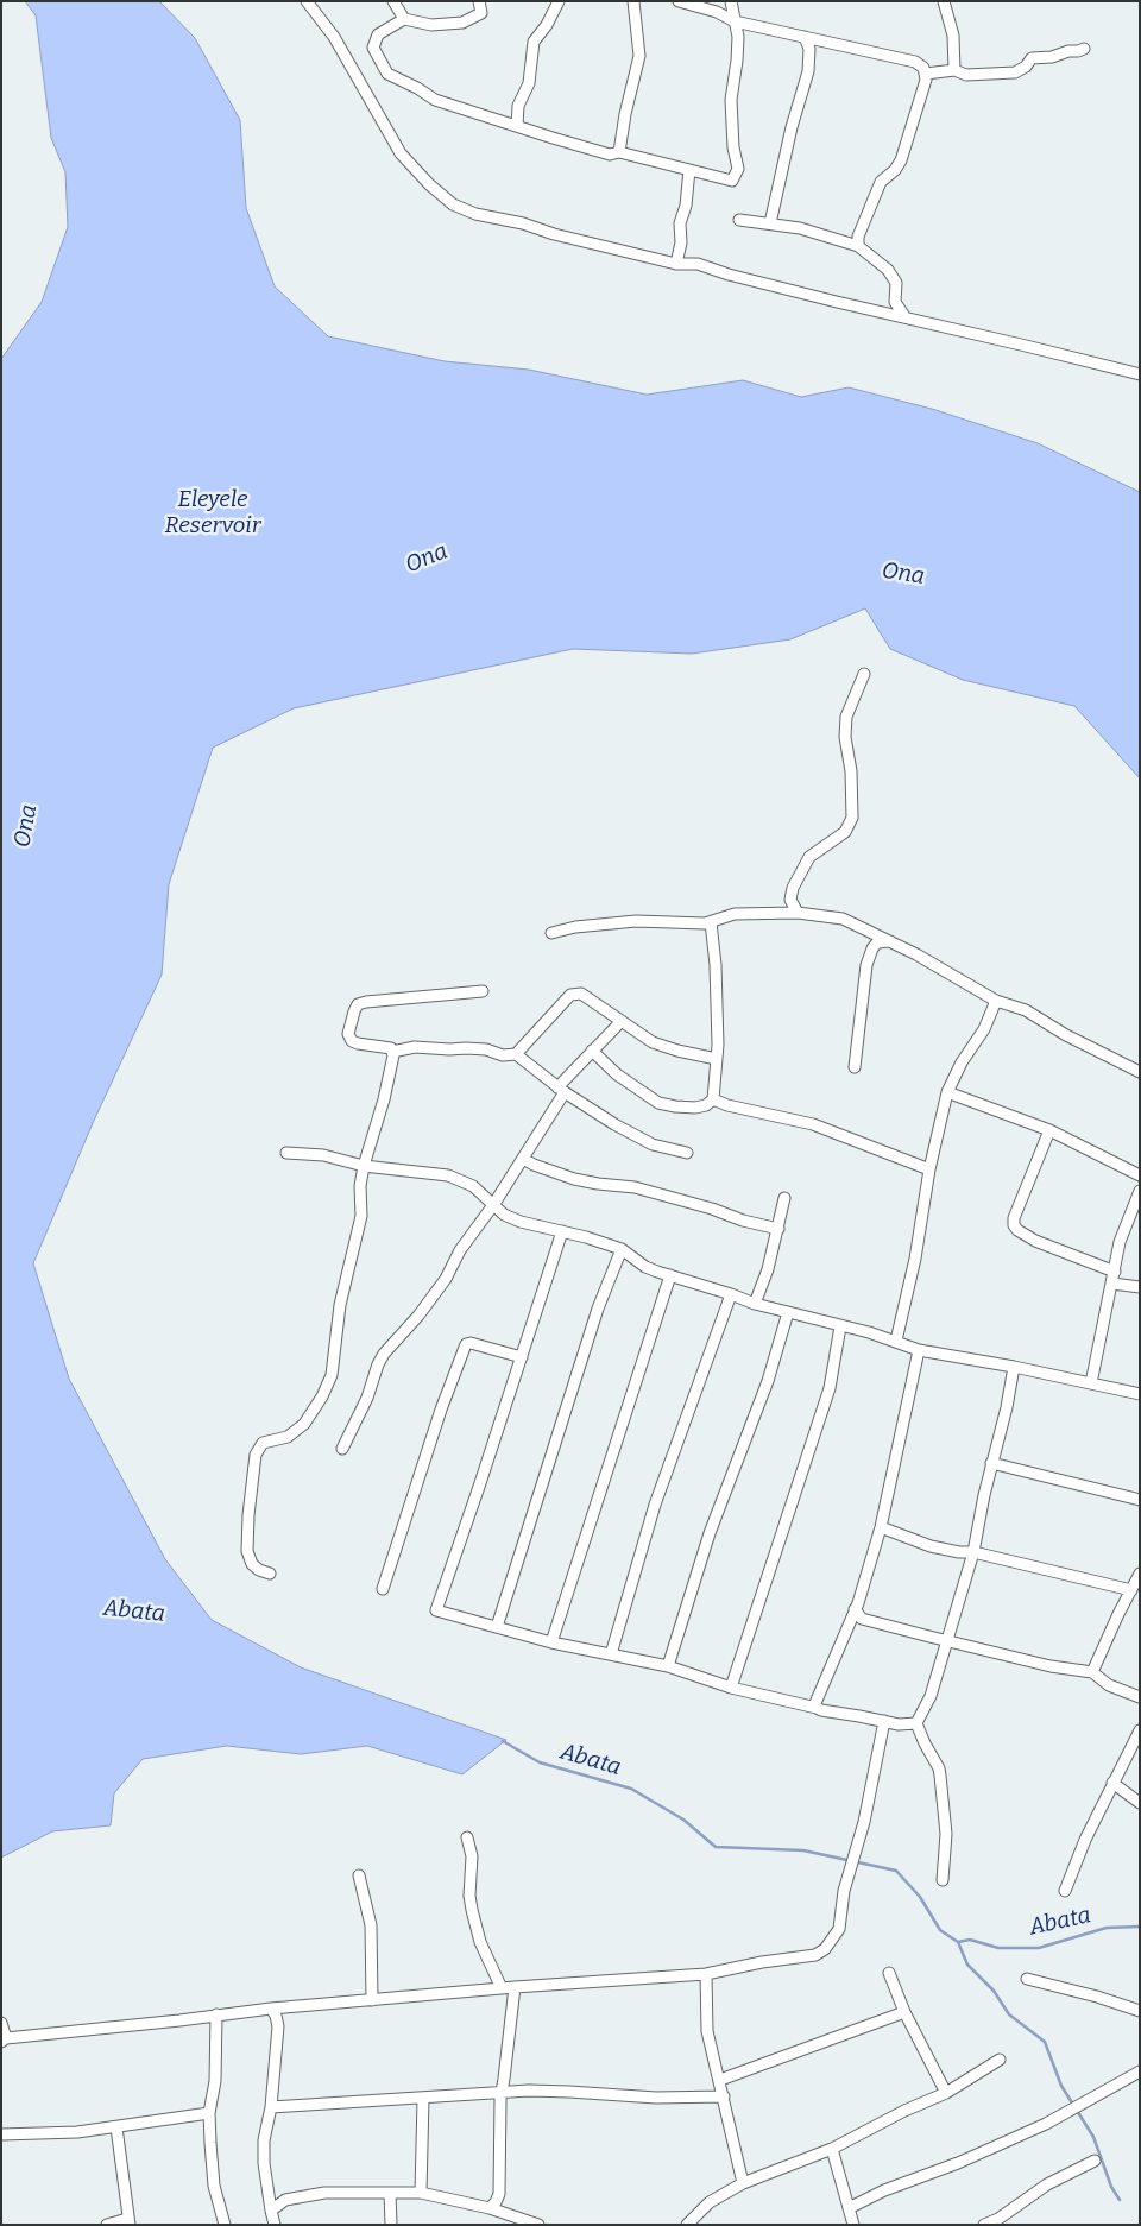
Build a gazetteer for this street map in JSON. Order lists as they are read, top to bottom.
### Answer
{
  "water": ["Eleyele Reservoir", "Ona", "Abata"]
}
